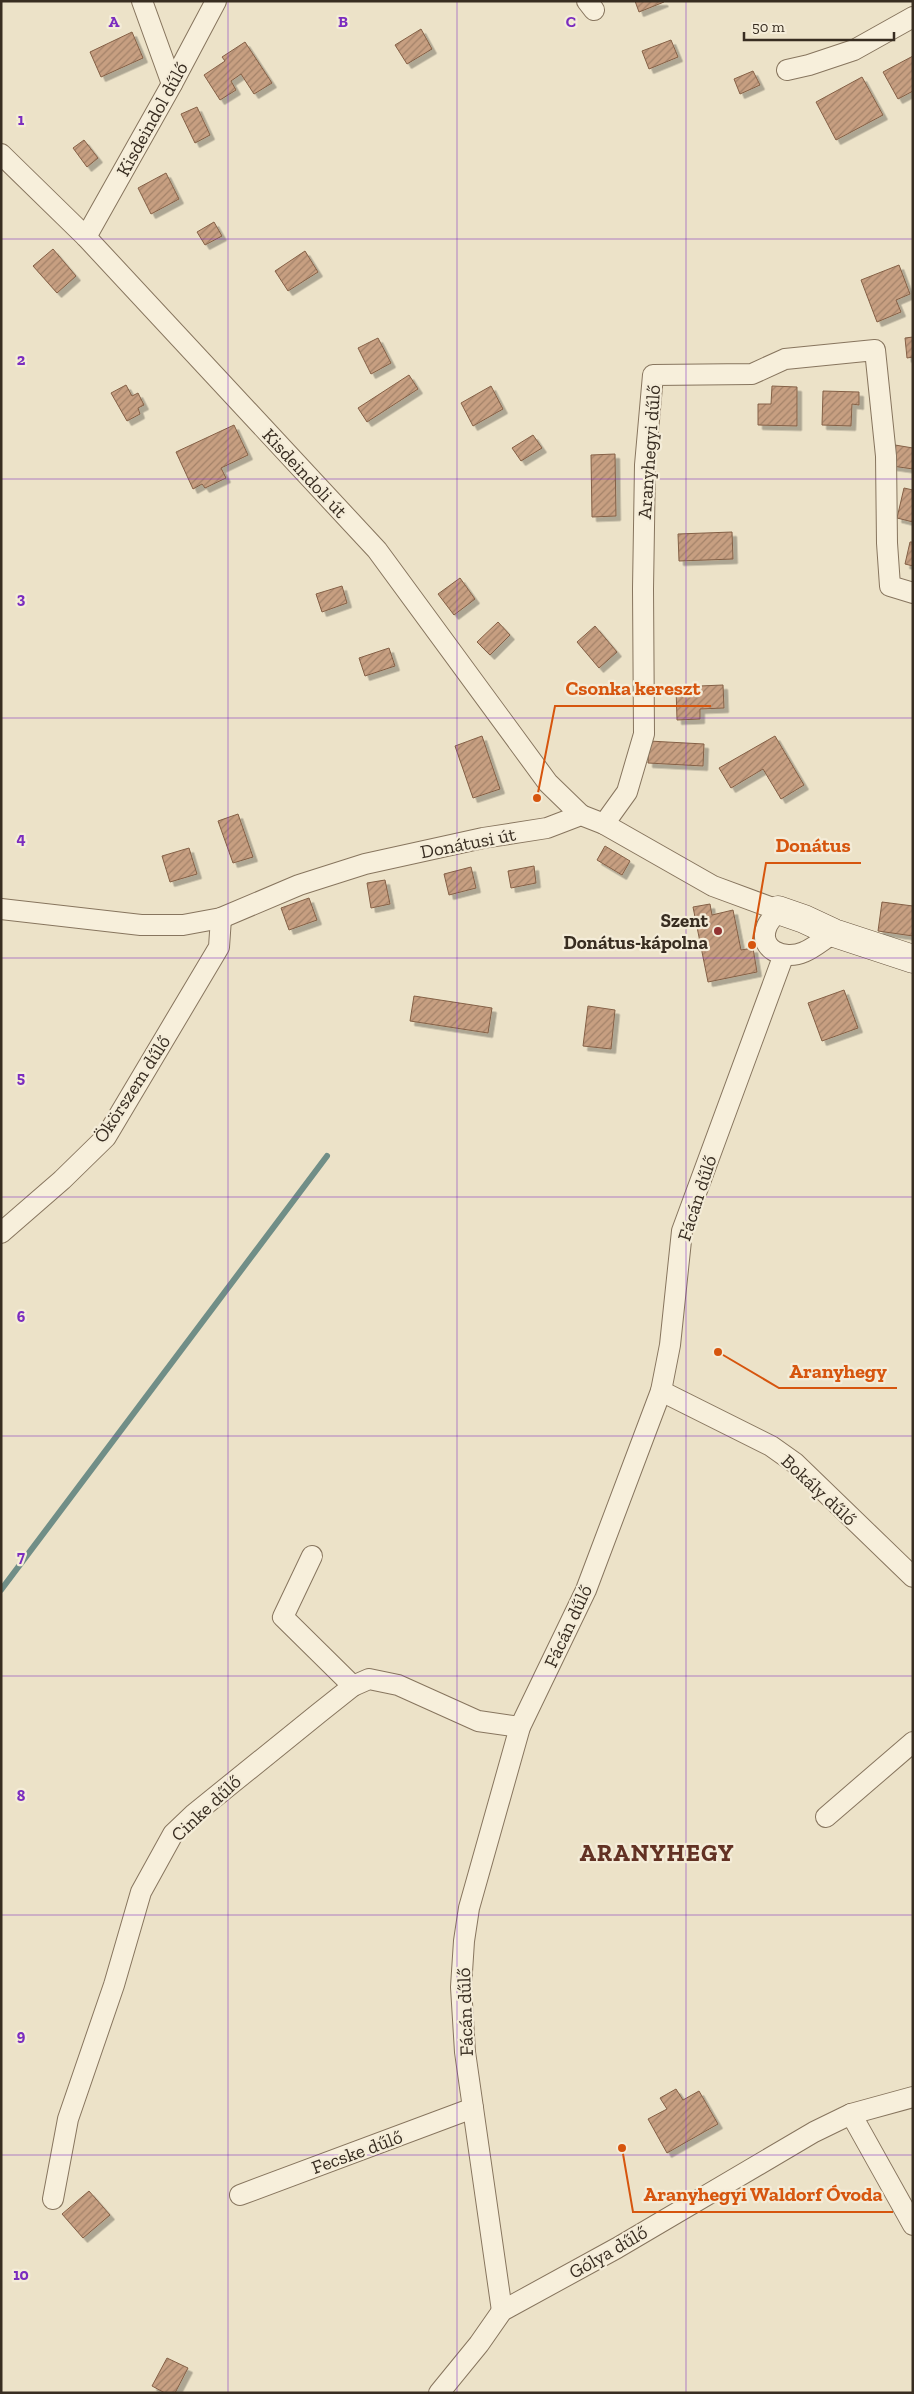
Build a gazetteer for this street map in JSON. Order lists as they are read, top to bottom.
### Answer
{
  "streets": {
    "street": [
      "Kisdeindol dűlő",
      "Aranyhegyi dűlő",
      "Kisdeindoli út",
      "Donátusi út",
      "Ökörszem dűlő",
      "Fácán dűlő",
      "Bokály dűlő",
      "Cinke dűlő",
      "Fecske dűlő",
      "Gólya dűlő"
    ]
  },
  "crossings": [
    ["Kisdeindol dűlő", "Kisdeindoli út"],
    ["Kisdeindoli út", "Donátusi út"],
    ["Donátusi út", "Ökörszem dűlő"],
    ["Fácán dűlő", "Bokály dűlő"],
    ["Fácán dűlő", "Cinke dűlő"],
    ["Fácán dűlő", "Fecske dűlő"],
    ["Fácán dűlő", "Gólya dűlő"]
  ],
  "districts": ["ARANYHEGY"],
  "places": [
    "Csonka kereszt",
    "Szent Donátus-kápolna",
    "Donátus",
    "Aranyhegy",
    "Aranyhegyi Waldorf Óvoda"
  ],
  "scale_bar": "50 m",
  "grid": {
    "columns": ["A", "B", "C"],
    "rows": [
      "1",
      "2",
      "3",
      "4",
      "5",
      "6",
      "7",
      "8",
      "9",
      "10"
    ]
  }
}
